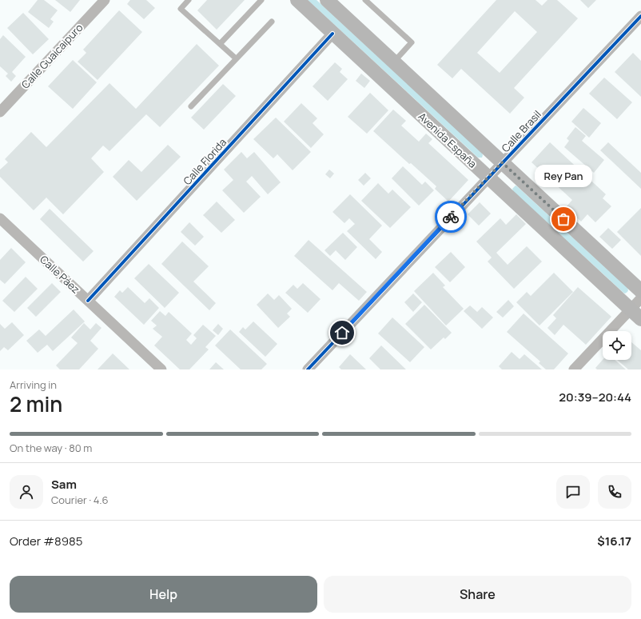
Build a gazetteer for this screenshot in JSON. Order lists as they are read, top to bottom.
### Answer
{
  "streets": {
    "main road": ["Avenida España"],
    "street": [
      "Calle Guaicaipuro",
      "Calle Brasil",
      "Calle Florida",
      "Calle Páez"
    ]
  },
  "crossings": [
    ["Calle Brasil", "Avenida España"],
    ["Avenida España", "Calle Florida"],
    ["Calle Florida", "Calle Páez"]
  ],
  "places": ["Rey Pan"],
  "page": {
    "bubble": "Rey Pan",
    "heading": ["2 min", "Arriving in", "20:39–20:44"],
    "panel": [
      "Sam",
      "Courier · 4.6",
      "Order #8985",
      "$16.17"
    ],
    "bar": "On the way · 80 m",
    "buttons": ["Help", "Share"]
  }
}
